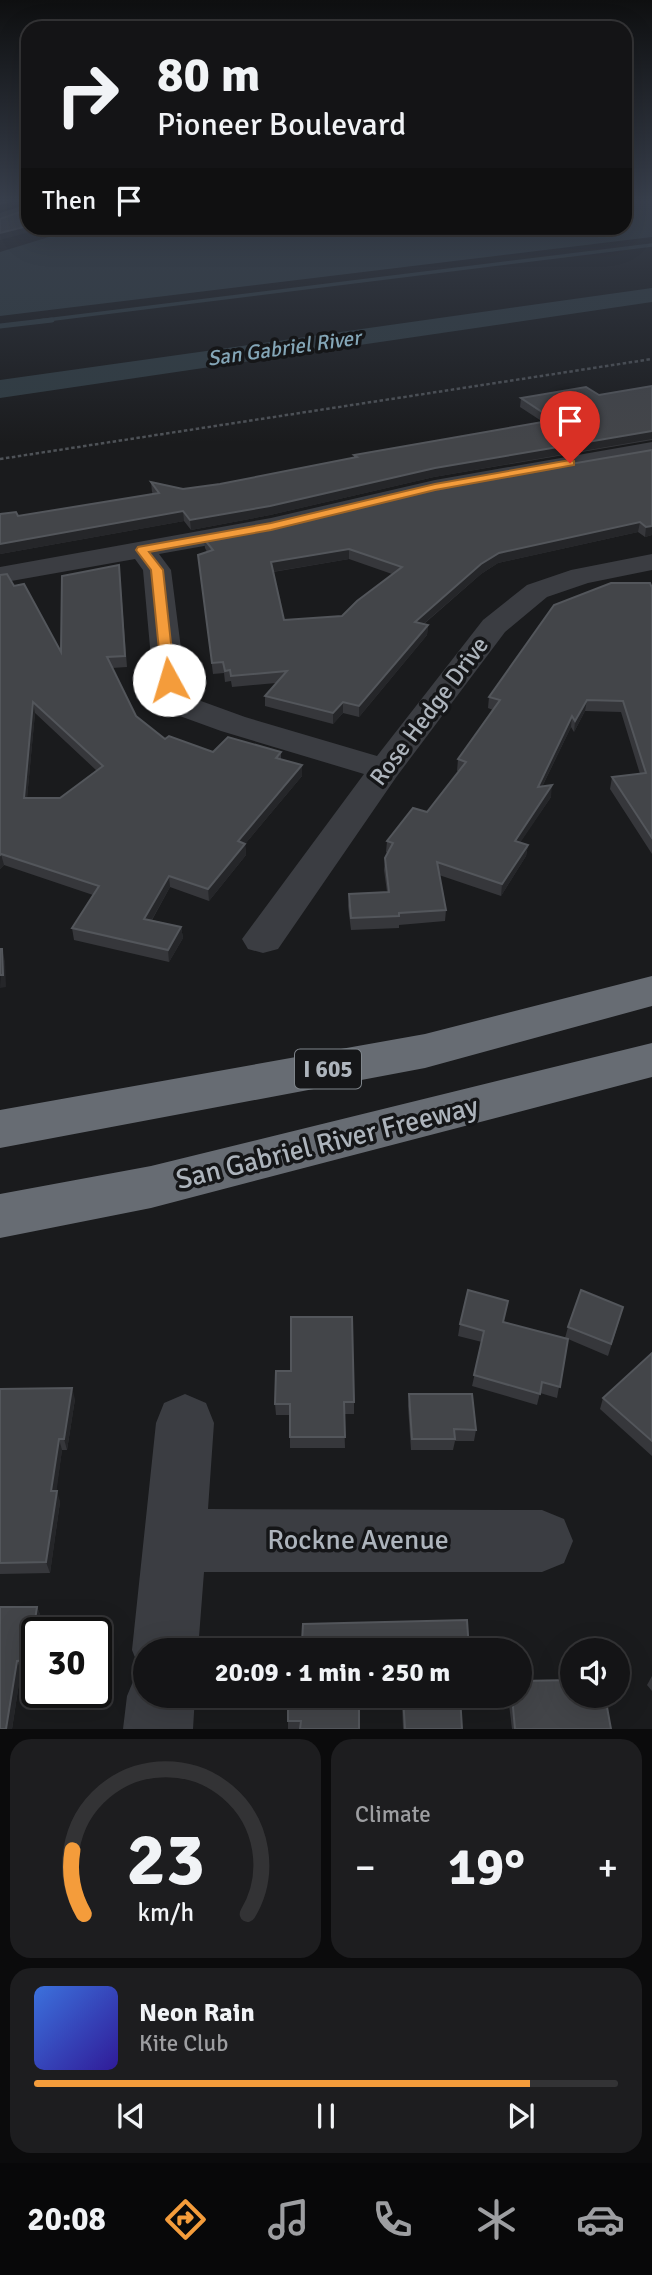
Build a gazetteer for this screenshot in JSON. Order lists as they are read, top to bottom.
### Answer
{
  "streets": {
    "highway": ["I 605", "San Gabriel River Freeway"],
    "street": ["Rose Hedge Drive", "Rockne Avenue"]
  },
  "water": ["San Gabriel River"],
  "page": {
    "turn": ["80 m", "Pioneer Boulevard"],
    "then": "Then",
    "limit": "30",
    "trip": "20:09 · 1 min · 250 m",
    "tile": "Climate",
    "heat": ["−", "19°", "+"],
    "song": ["Neon Rain", "Kite Club"],
    "tabs": "20:08",
    "gauge": ["23", "km/h"]
  }
}
